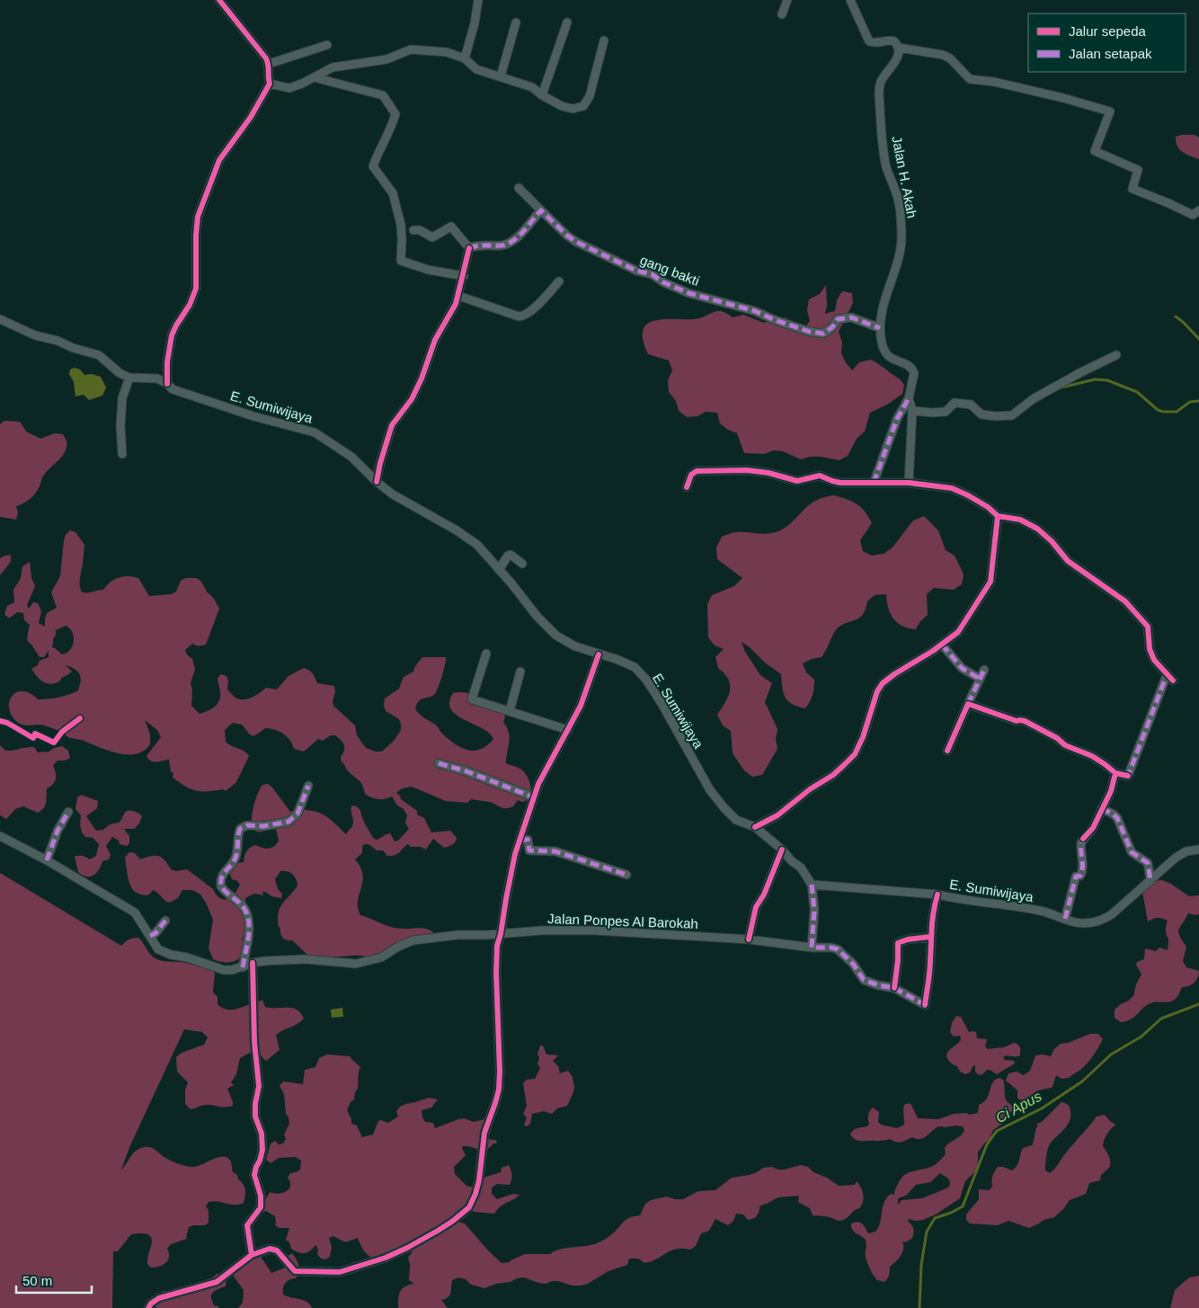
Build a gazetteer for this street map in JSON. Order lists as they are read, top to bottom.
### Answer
{
  "streets": {
    "street": [
      "Jalan H. Akah",
      "gang bakti",
      "E. Sumiwijaya",
      "Jalan Ponpes Al Barokah"
    ]
  },
  "crossings": [
    ["Jalan H. Akah", "gang bakti"]
  ],
  "water": ["Ci Apus"],
  "legend": ["Jalur sepeda", "Jalan setapak"],
  "scale_bar": "50 m"
}
